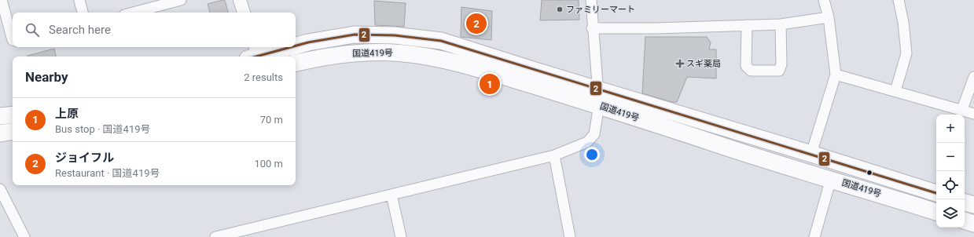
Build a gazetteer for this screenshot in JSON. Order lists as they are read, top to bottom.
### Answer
{
  "streets": {
    "highway": ["国道419号"]
  },
  "places": {
    "other": ["ファミリーマート"],
    "health": ["スギ薬局"]
  },
  "lines": ["transit line 2"],
  "page": {
    "pins": ["2", "1"],
    "search": "Search here",
    "heading": ["Nearby", "2 results"],
    "list": [
      {
        "mark": "1",
        "name": "上原",
        "note": "Bus stop · 国道419号",
        "value": "70 m"
      },
      {
        "mark": "2",
        "name": "ジョイフル",
        "note": "Restaurant · 国道419号",
        "value": "100 m"
      }
    ],
    "map_buttons": ["+", "−"]
  }
}
